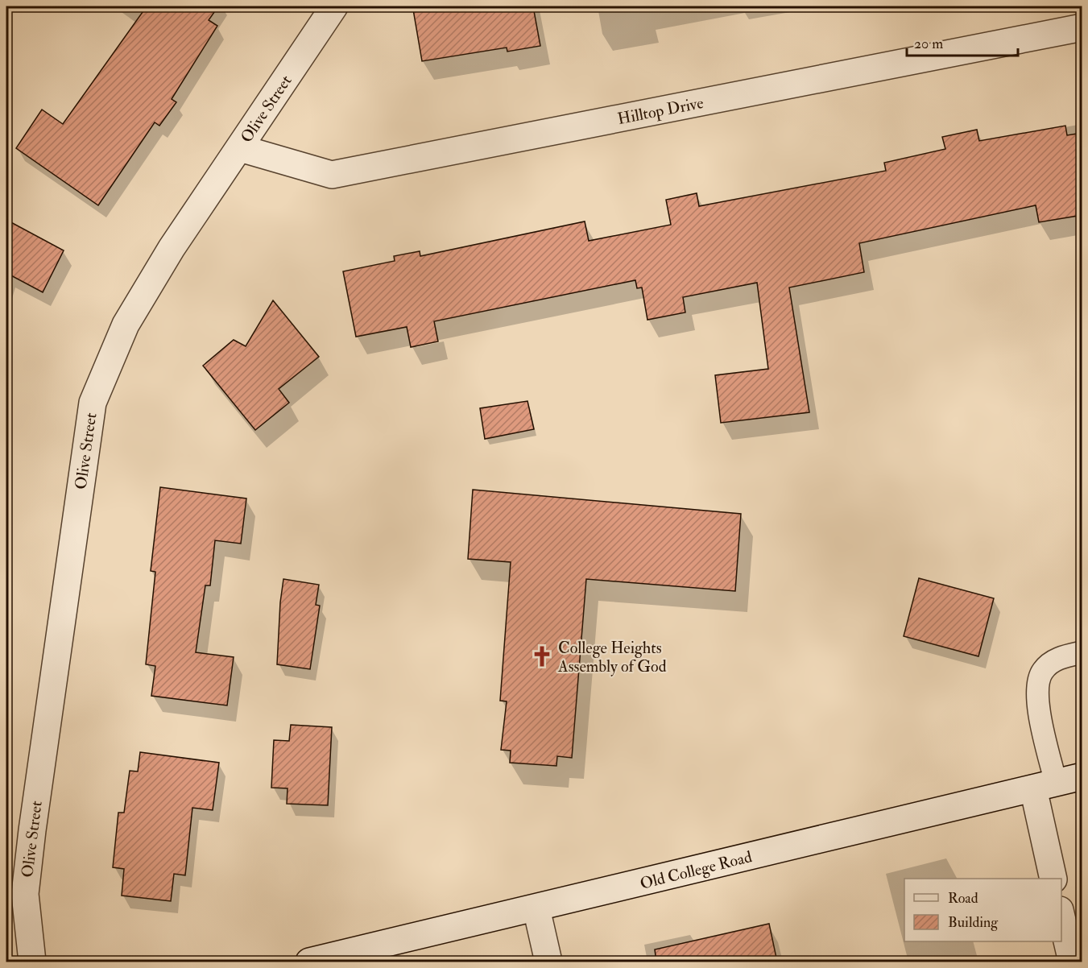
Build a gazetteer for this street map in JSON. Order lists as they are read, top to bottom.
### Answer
{
  "streets": {
    "street": ["Olive Street", "Hilltop Drive", "Old College Road"]
  },
  "crossings": [
    ["Olive Street", "Hilltop Drive"]
  ],
  "places": {
    "church": ["College Heights Assembly of God"]
  },
  "legend": ["Road", "Building"],
  "scale_bar": "20 m"
}
